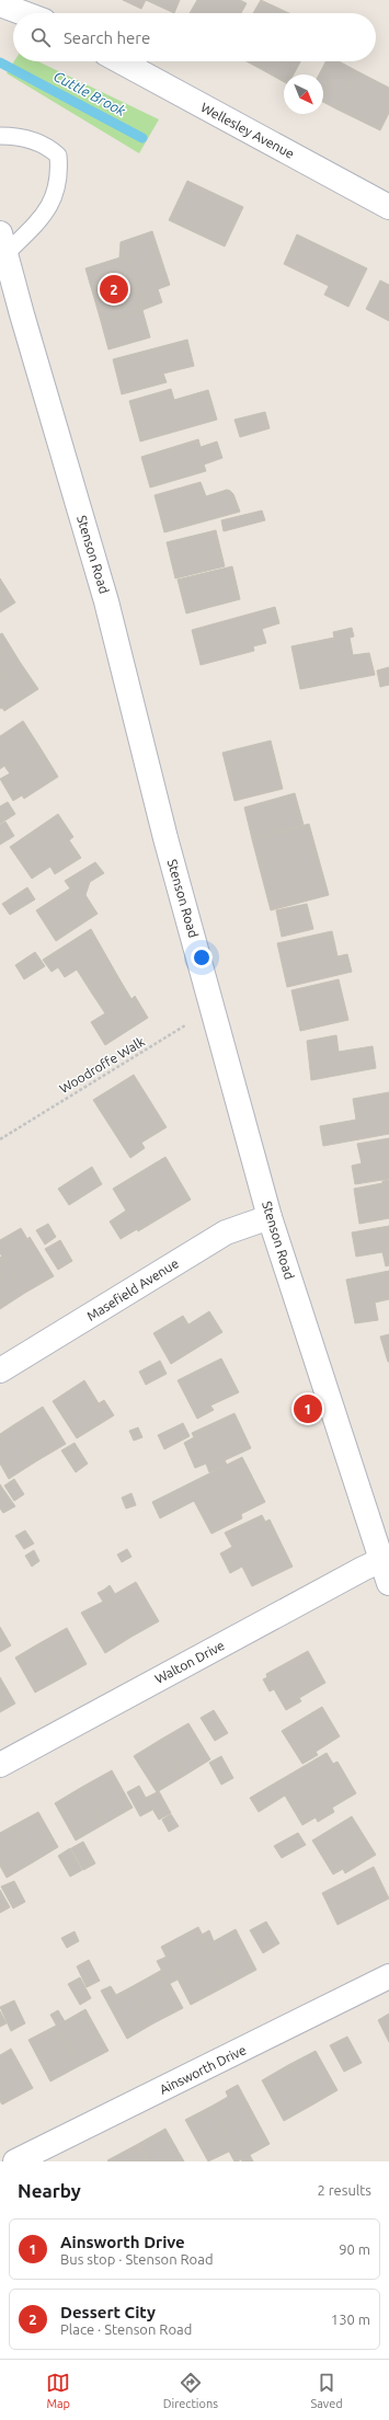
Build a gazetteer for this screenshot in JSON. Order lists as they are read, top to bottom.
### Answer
{
  "streets": {
    "street": [
      "Wellesley Avenue",
      "Stenson Road",
      "Masefield Avenue",
      "Walton Drive",
      "Ainsworth Drive"
    ],
    "path": ["Woodroffe Walk"]
  },
  "crossings": [
    ["Stenson Road", "Woodroffe Walk"],
    ["Stenson Road", "Masefield Avenue"],
    ["Stenson Road", "Walton Drive"]
  ],
  "water": ["Cuttle Brook"],
  "north": "bottom right",
  "page": {
    "search": "Search here",
    "pins": ["2", "1"],
    "heading": ["Nearby", "2 results"],
    "list": [
      {
        "mark": "1",
        "name": "Ainsworth Drive",
        "note": "Bus stop · Stenson Road",
        "value": "90 m"
      },
      {
        "mark": "2",
        "name": "Dessert City",
        "note": "Place · Stenson Road",
        "value": "130 m"
      }
    ],
    "nav": ["Map", "Directions", "Saved"]
  }
}
